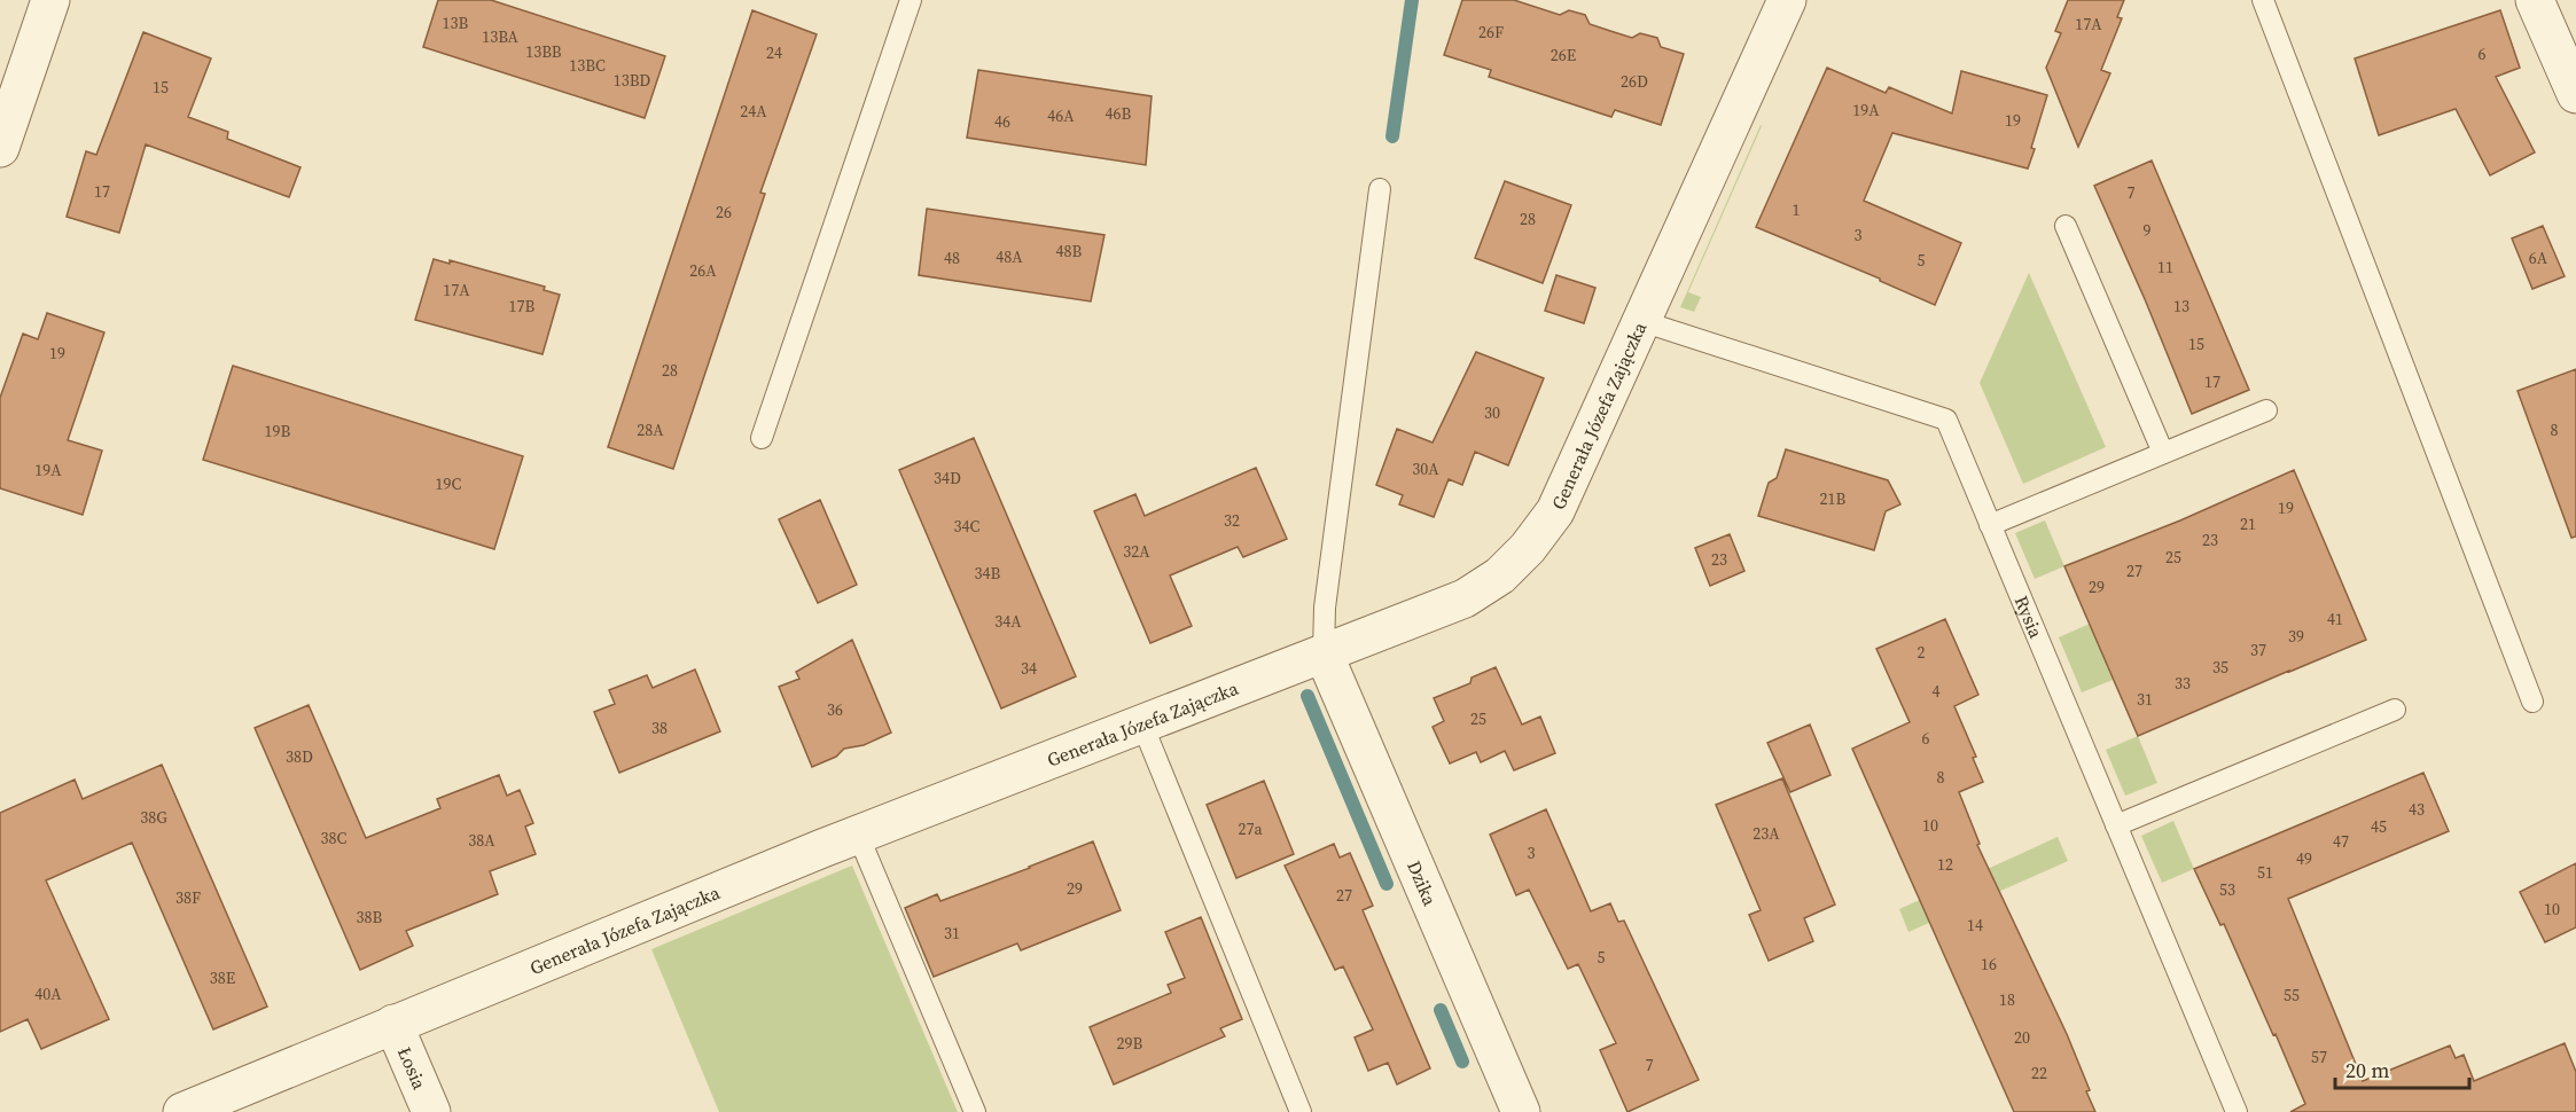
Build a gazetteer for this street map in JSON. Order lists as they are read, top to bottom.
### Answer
{
  "streets": {
    "street": ["Generała Józefa Zajączka", "Dzika", "Łosia"],
    "lane": ["Rysia"]
  },
  "crossings": [
    ["Generała Józefa Zajączka", "Rysia"],
    ["Generała Józefa Zajączka", "Dzika"],
    ["Generała Józefa Zajączka", "Łosia"]
  ],
  "house_numbers": [
    "13B",
    "17A",
    "26F",
    "13BA",
    "13BB",
    "24",
    "6",
    "26E",
    "13BC",
    "13BD",
    "26D",
    "15",
    "19A",
    "24A",
    "46B",
    "46A",
    "19",
    "46",
    "17",
    "7",
    "1",
    "26",
    "28",
    "9",
    "3",
    "48B",
    "48A",
    "48",
    "6A",
    "5",
    "11",
    "26A",
    "17A",
    "17B",
    "13",
    "15",
    "19",
    "28",
    "17",
    "30",
    "28A",
    "8",
    "19B",
    "30A",
    "19A",
    "34D",
    "19C",
    "21B",
    "19",
    "32",
    "21",
    "34C",
    "23",
    "32A",
    "25",
    "23",
    "27",
    "34B",
    "29",
    "41",
    "34A",
    "39",
    "37",
    "2",
    "35",
    "34",
    "33",
    "4",
    "31",
    "36",
    "25",
    "38",
    "6",
    "38D",
    "8",
    "43",
    "38G",
    "10",
    "45",
    "27a",
    "23A",
    "38C",
    "38A",
    "47",
    "3",
    "49",
    "12",
    "51",
    "29",
    "53",
    "27",
    "38F",
    "10",
    "38B",
    "14",
    "31",
    "5",
    "16",
    "38E",
    "40A",
    "55",
    "18",
    "20",
    "29B",
    "57",
    "7",
    "22"
  ],
  "scale_bar": "20 m"
}
